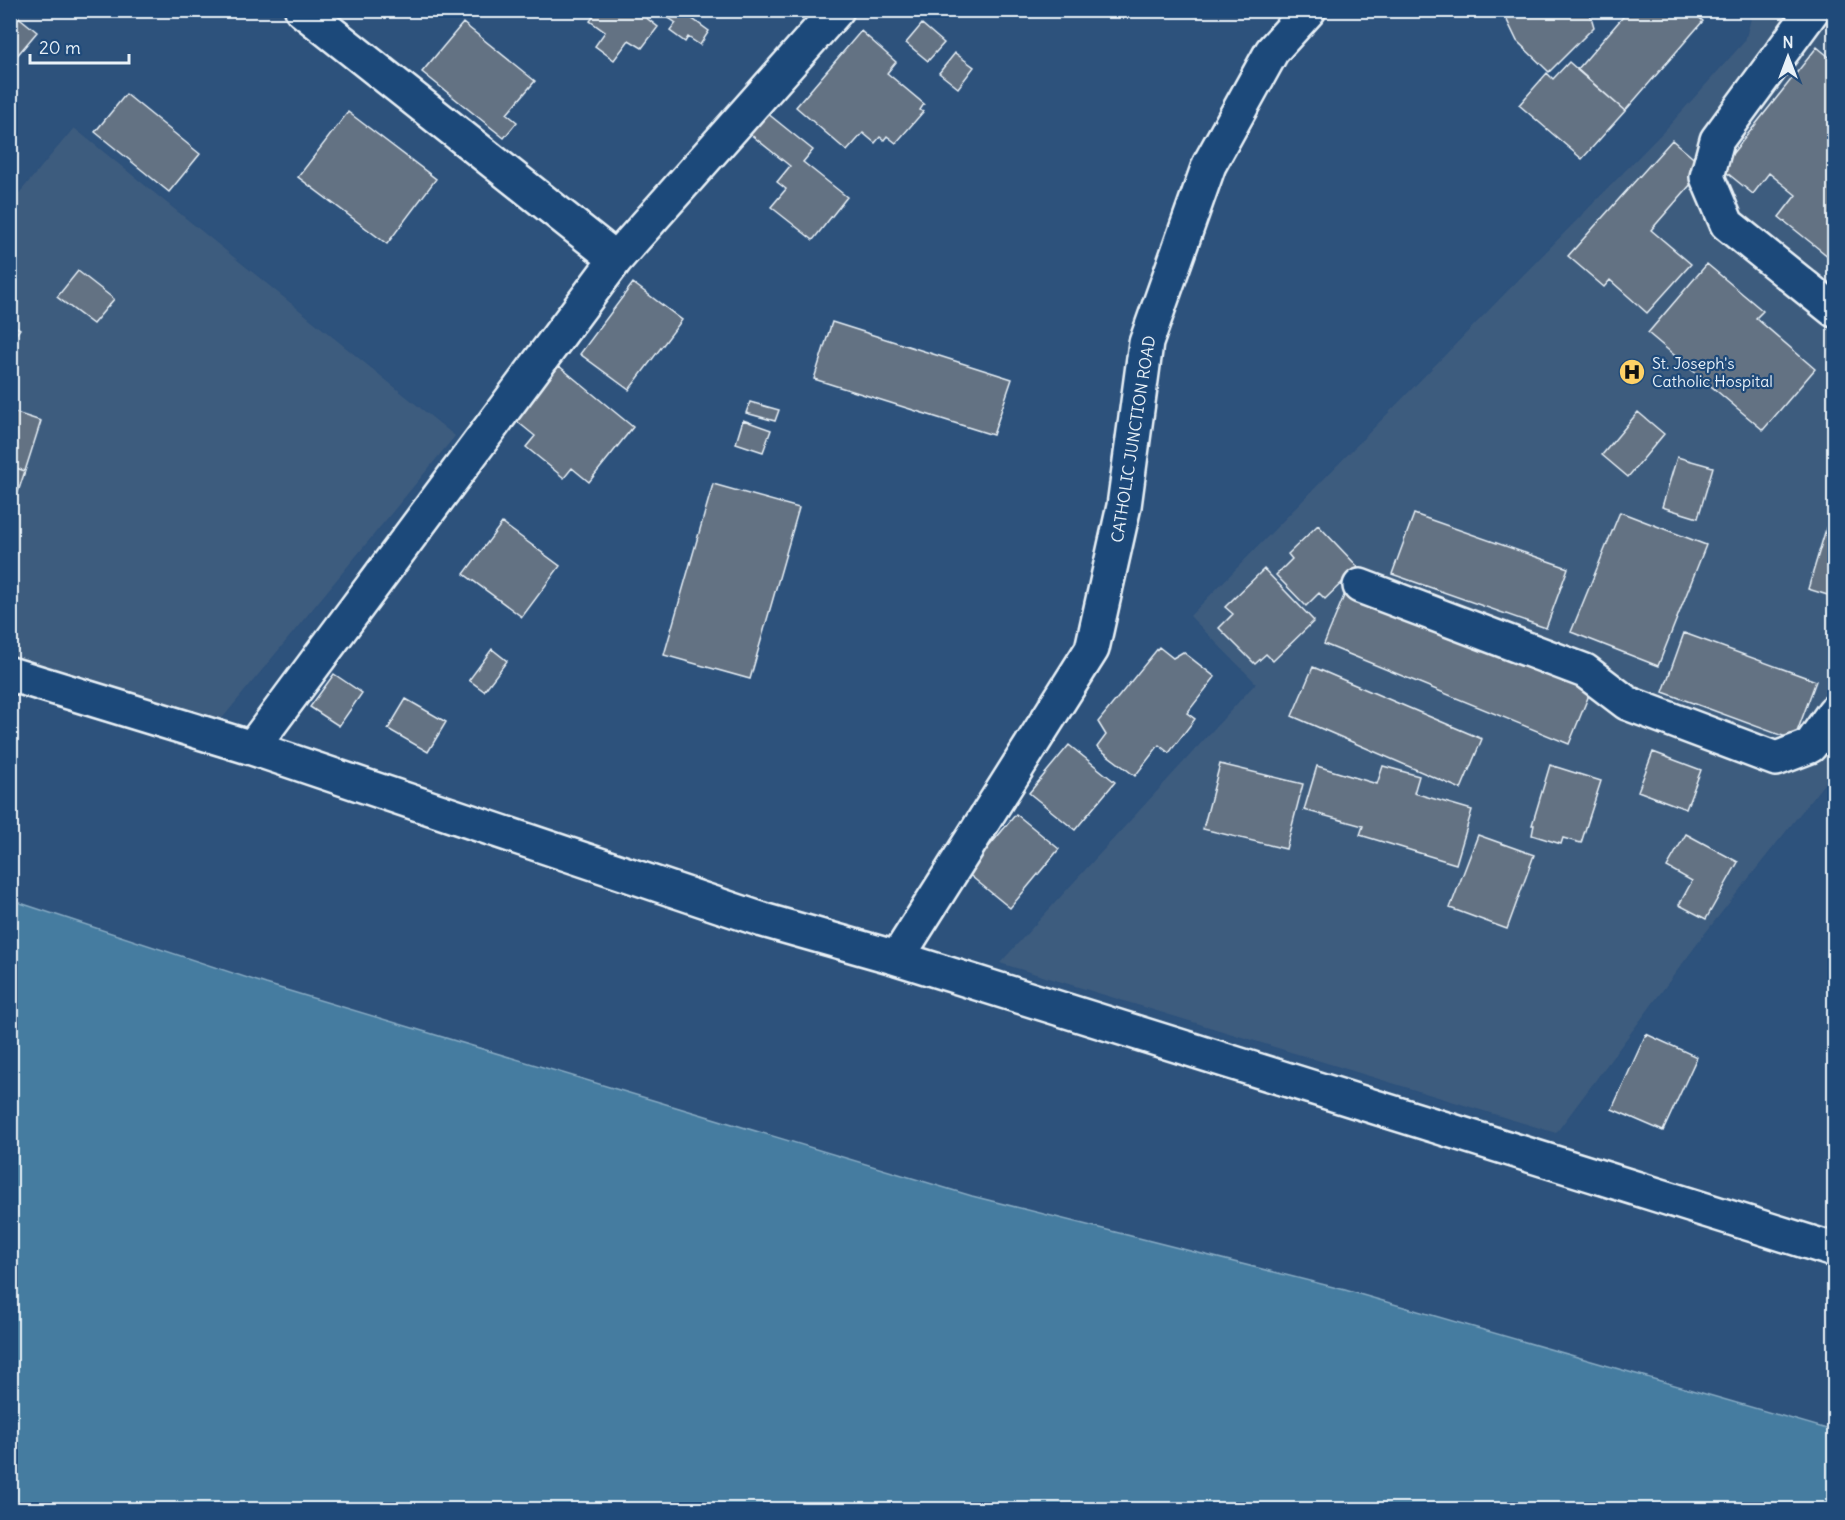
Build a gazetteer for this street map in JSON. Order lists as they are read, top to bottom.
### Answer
{
  "streets": {
    "street": ["CATHOLIC JUNCTION ROAD"]
  },
  "places": {
    "hospital": ["St. Joseph's Catholic Hospital"]
  },
  "scale_bar": "20 m",
  "north": "top"
}
